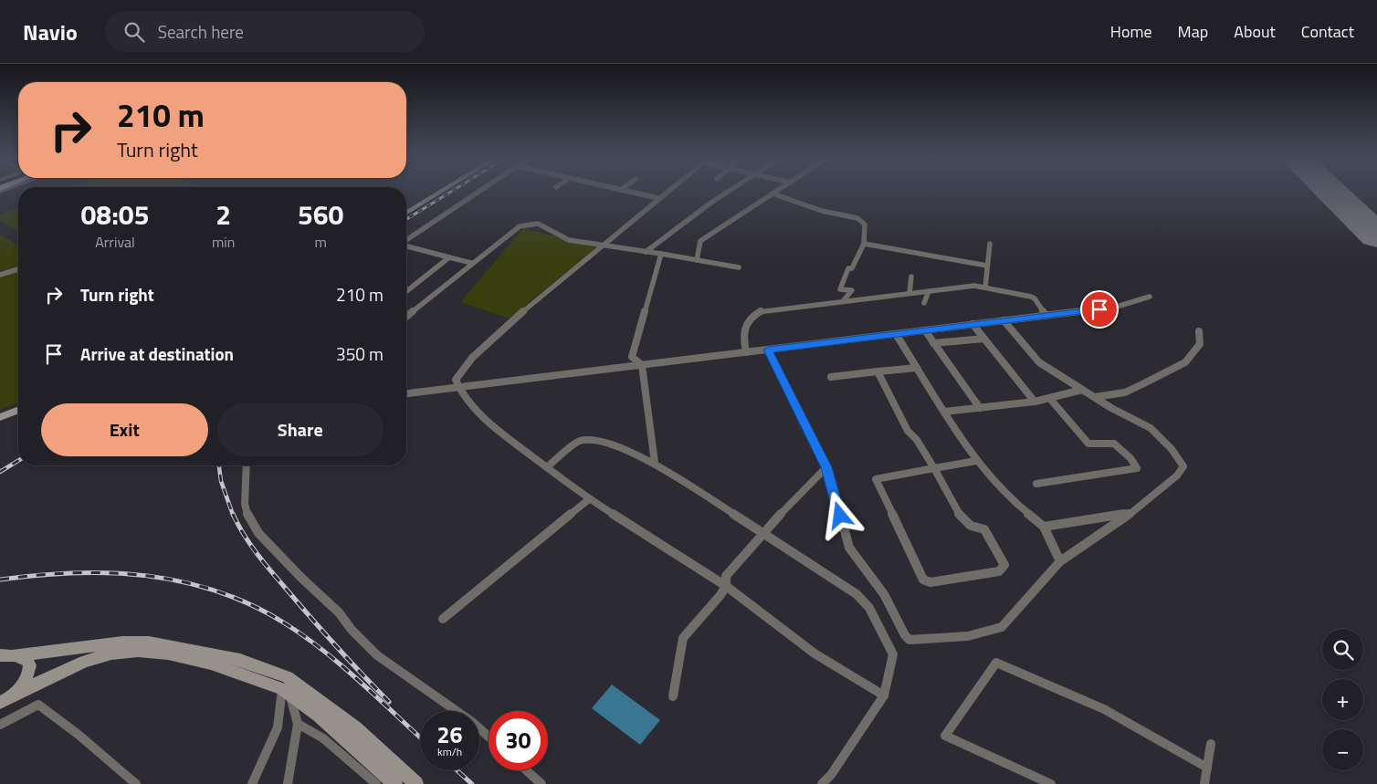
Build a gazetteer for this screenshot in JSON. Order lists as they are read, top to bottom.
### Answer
{
  "page": {
    "header": "Navio",
    "search": "Search here",
    "nav": [
      "Home",
      "Map",
      "About",
      "Contact"
    ],
    "turn": ["210 m", "Turn right"],
    "eta": [
      "08:05",
      "Arrival",
      "2",
      "min",
      "560",
      "m"
    ],
    "list": [
      {
        "name": "Turn right",
        "value": "210 m"
      },
      {
        "name": "Arrive at destination",
        "value": "350 m"
      }
    ],
    "buttons": ["Exit", "Share"],
    "map_buttons": ["+", "−"],
    "speed": "26 km/h",
    "limit": "30"
  }
}
